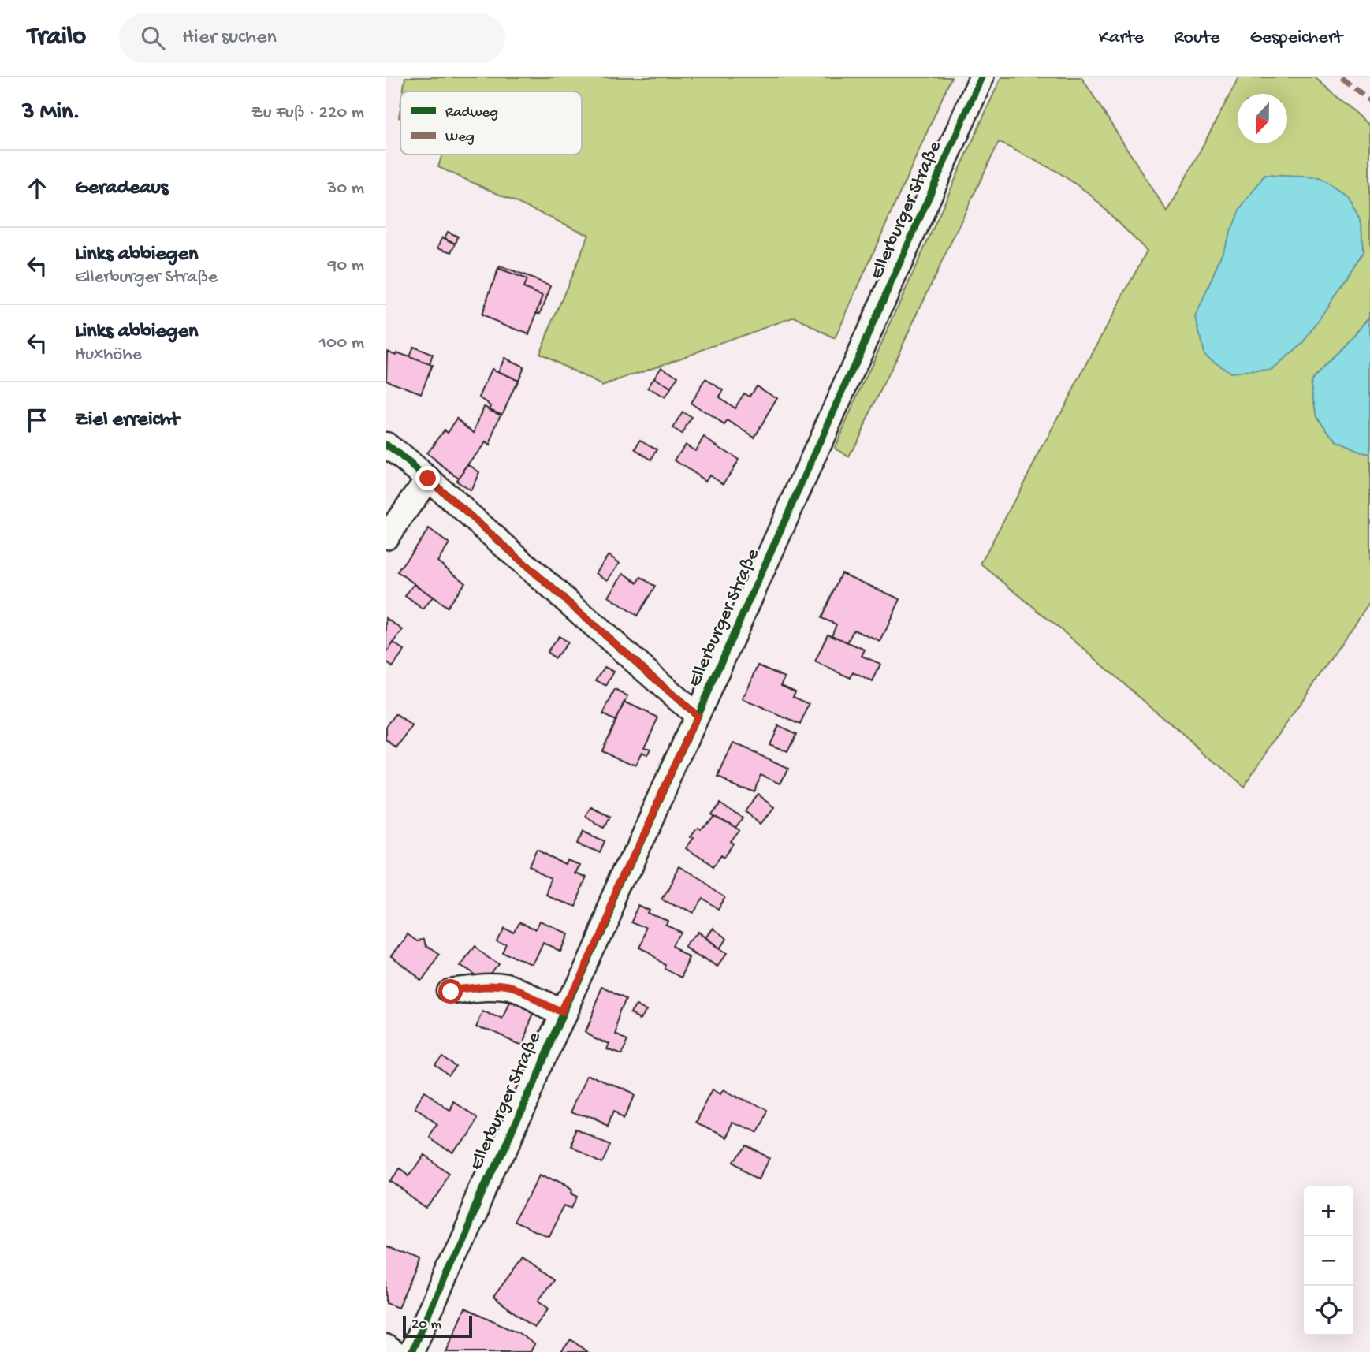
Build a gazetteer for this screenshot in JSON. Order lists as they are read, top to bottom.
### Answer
{
  "streets": {
    "street": ["Ellerburger Straße"]
  },
  "legend": ["Radweg", "Weg"],
  "scale_bar": "20 m",
  "north": "bottom",
  "page": {
    "header": "Trailo",
    "search": "Hier suchen",
    "nav": ["Karte", "Route", "Gespeichert"],
    "heading": ["3 Min.", "Zu Fuß · 220 m"],
    "list": [
      ["Geradeaus", "30 m"],
      ["Links abbiegen", "Ellerburger Straße", "90 m"],
      ["Links abbiegen", "Huxhöhe", "100 m"],
      "Ziel erreicht"
    ],
    "map_buttons": ["+", "−"],
    "scale": "20 m"
  }
}
